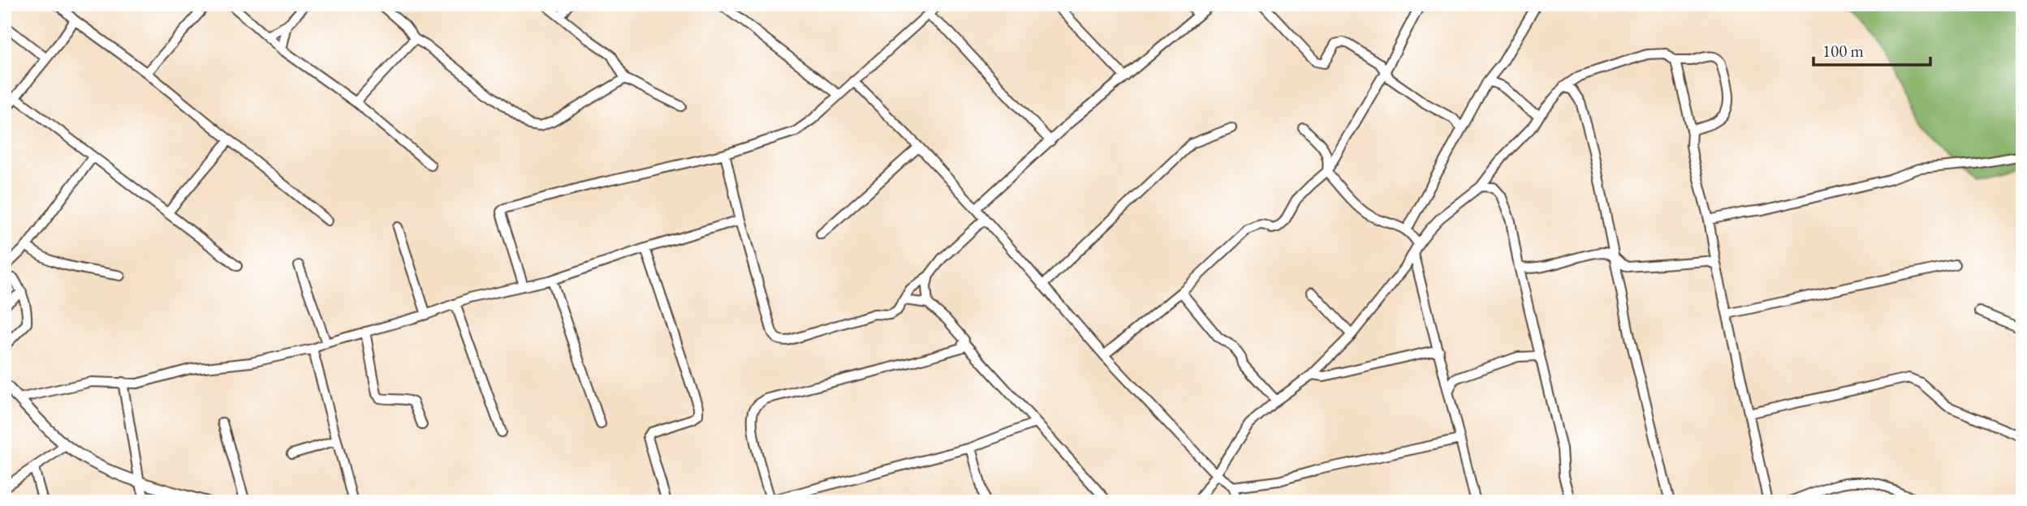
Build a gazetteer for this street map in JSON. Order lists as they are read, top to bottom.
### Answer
{
  "scale_bar": "100 m"
}
